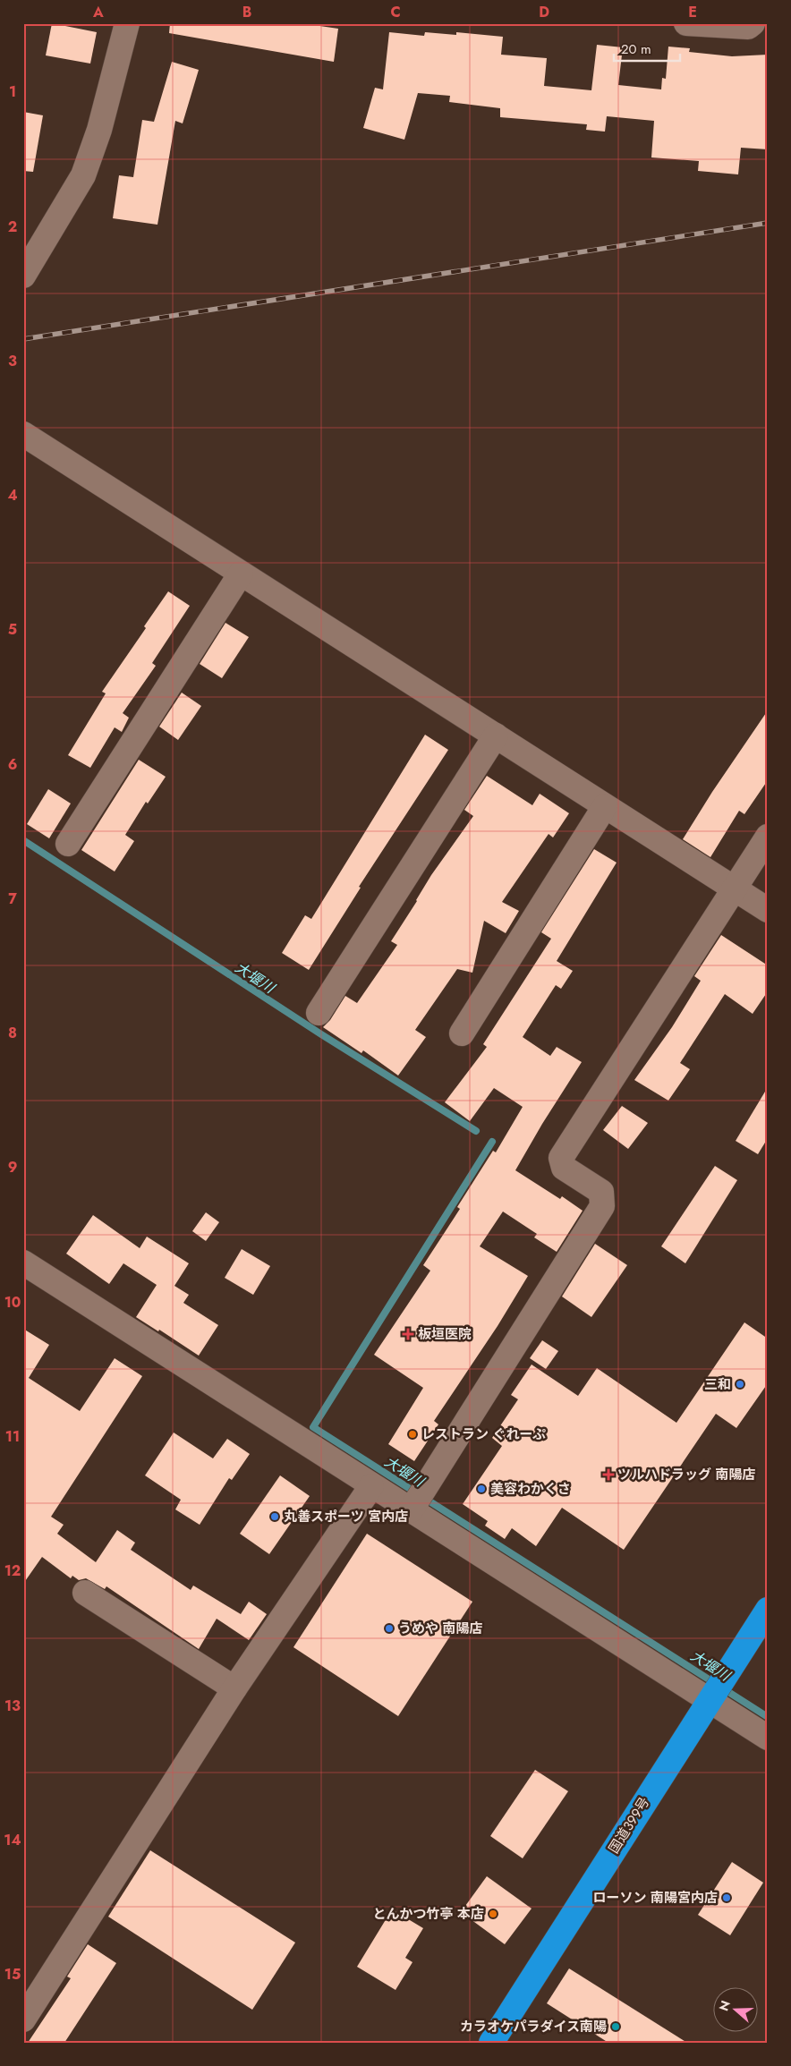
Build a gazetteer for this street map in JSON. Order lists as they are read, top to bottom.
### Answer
{
  "streets": {
    "highway": ["国道399号"]
  },
  "water": ["大堰川"],
  "places": {
    "health": ["板垣医院", "ツルハドラッグ 南陽店"],
    "other": [
      "三和",
      "レストラン ぐれーぷ",
      "美容わかくさ",
      "丸善スポーツ 宮内店",
      "うめや 南陽店",
      "ローソン 南陽宮内店",
      "とんかつ竹亭 本店",
      "カラオケパラダイス南陽"
    ]
  },
  "scale_bar": "20 m",
  "north": "left",
  "grid": {
    "columns": [
      "A",
      "B",
      "C",
      "D",
      "E"
    ],
    "rows": [
      "1",
      "2",
      "3",
      "4",
      "5",
      "6",
      "7",
      "8",
      "9",
      "10",
      "11",
      "12",
      "13",
      "14",
      "15"
    ]
  }
}
